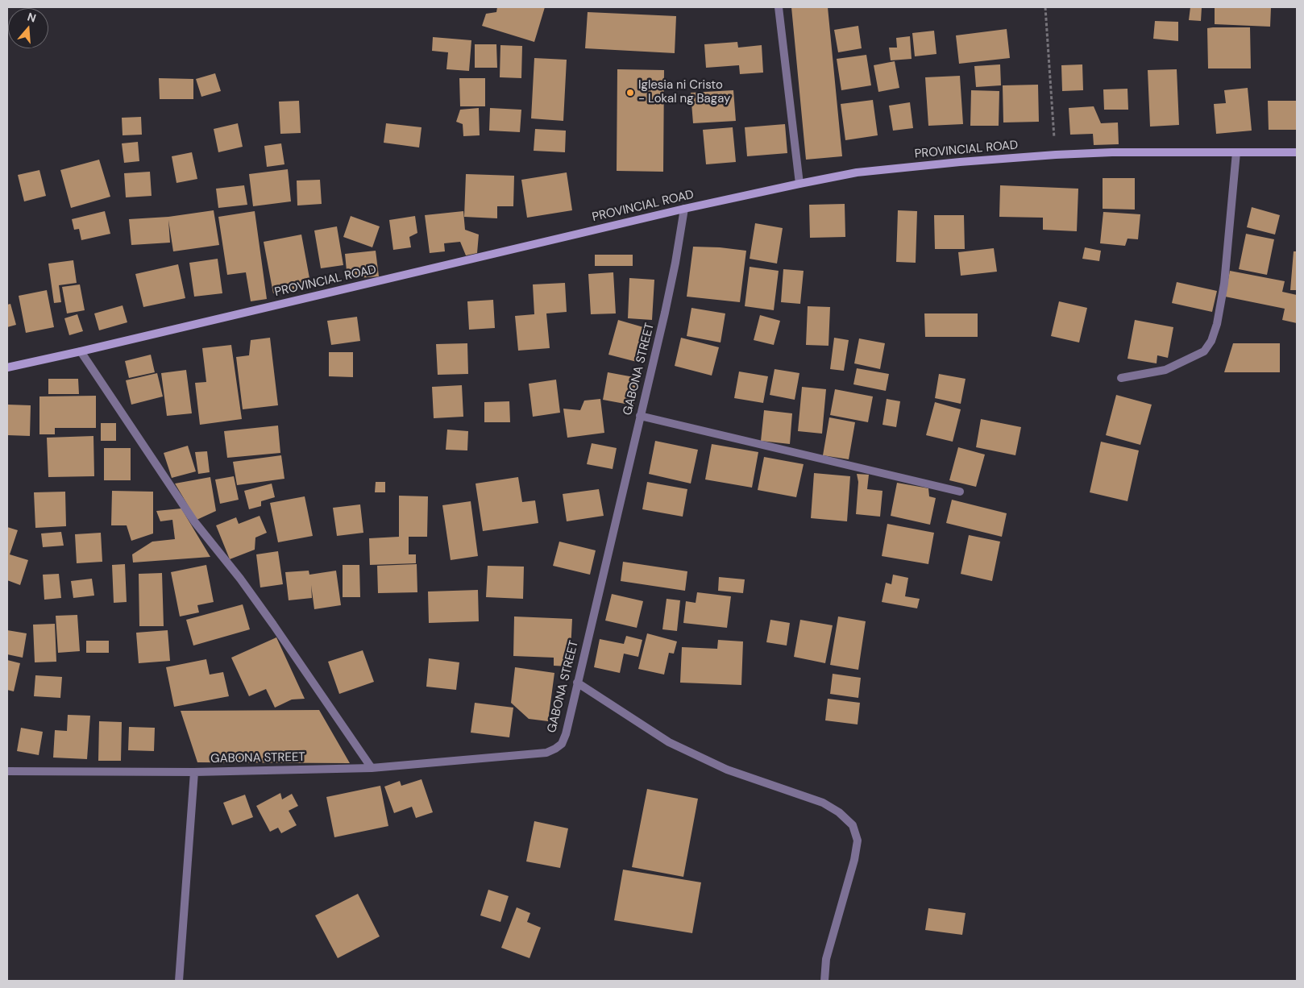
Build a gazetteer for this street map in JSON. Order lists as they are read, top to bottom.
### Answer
{
  "streets": {
    "main road": ["PROVINCIAL ROAD"],
    "street": ["GABONA STREET"]
  },
  "crossings": [
    ["PROVINCIAL ROAD", "GABONA STREET"]
  ],
  "places": ["Iglesia ni Cristo - Lokal ng Bagay"],
  "north": "top"
}
